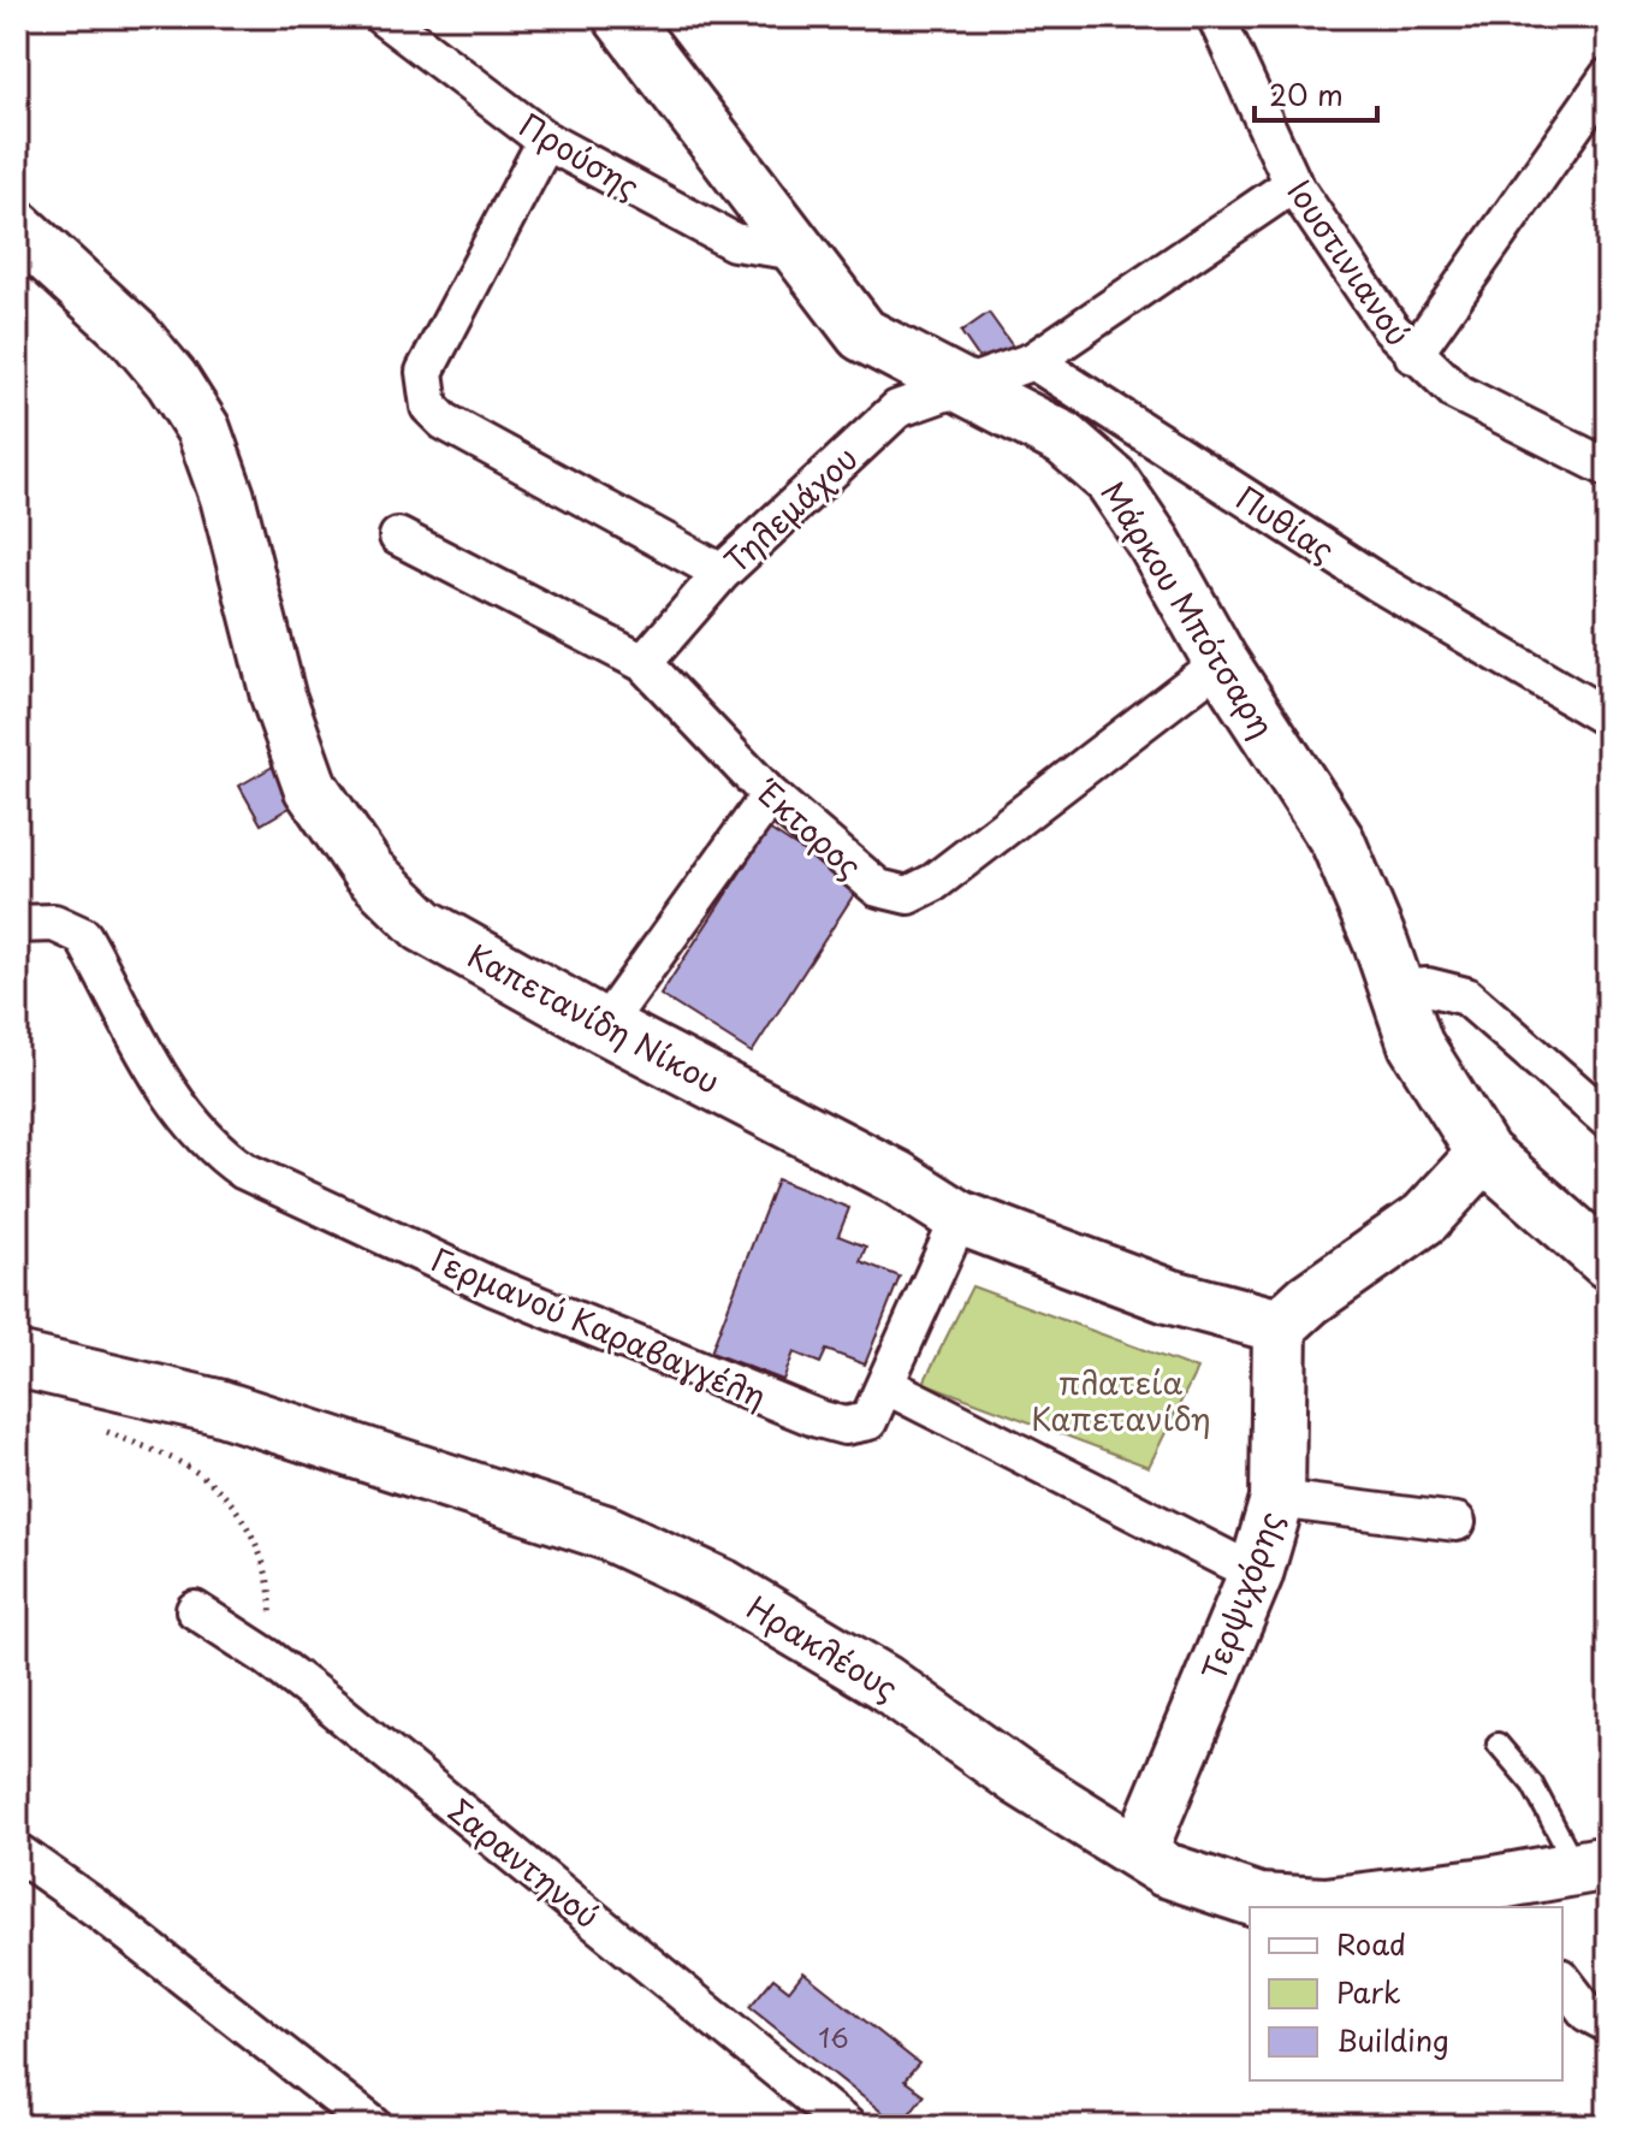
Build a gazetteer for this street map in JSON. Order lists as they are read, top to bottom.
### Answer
{
  "streets": {
    "street": [
      "Προύσης",
      "Ιουστινιανού",
      "Τηλεμάχου",
      "Πυθίας",
      "Μάρκου Μπότσαρη",
      "Έκτορος",
      "Καπετανίδη Νίκου",
      "Γερμανού Καραβαγγέλη",
      "Τερψιχόρης",
      "Ηρακλέους",
      "Σαραντηνού"
    ]
  },
  "crossings": [
    ["Προύσης", "Μάρκου Μπότσαρη"],
    ["Τηλεμάχου", "Μάρκου Μπότσαρη"],
    ["Τηλεμάχου", "Έκτορος"],
    ["Μάρκου Μπότσαρη", "Έκτορος"],
    ["Καπετανίδη Νίκου", "Τερψιχόρης"],
    ["Τερψιχόρης", "Ηρακλέους"]
  ],
  "parks": ["πλατεία Καπετανίδη"],
  "house_numbers": ["16"],
  "legend": ["Road", "Park", "Building"],
  "scale_bar": "20 m"
}
